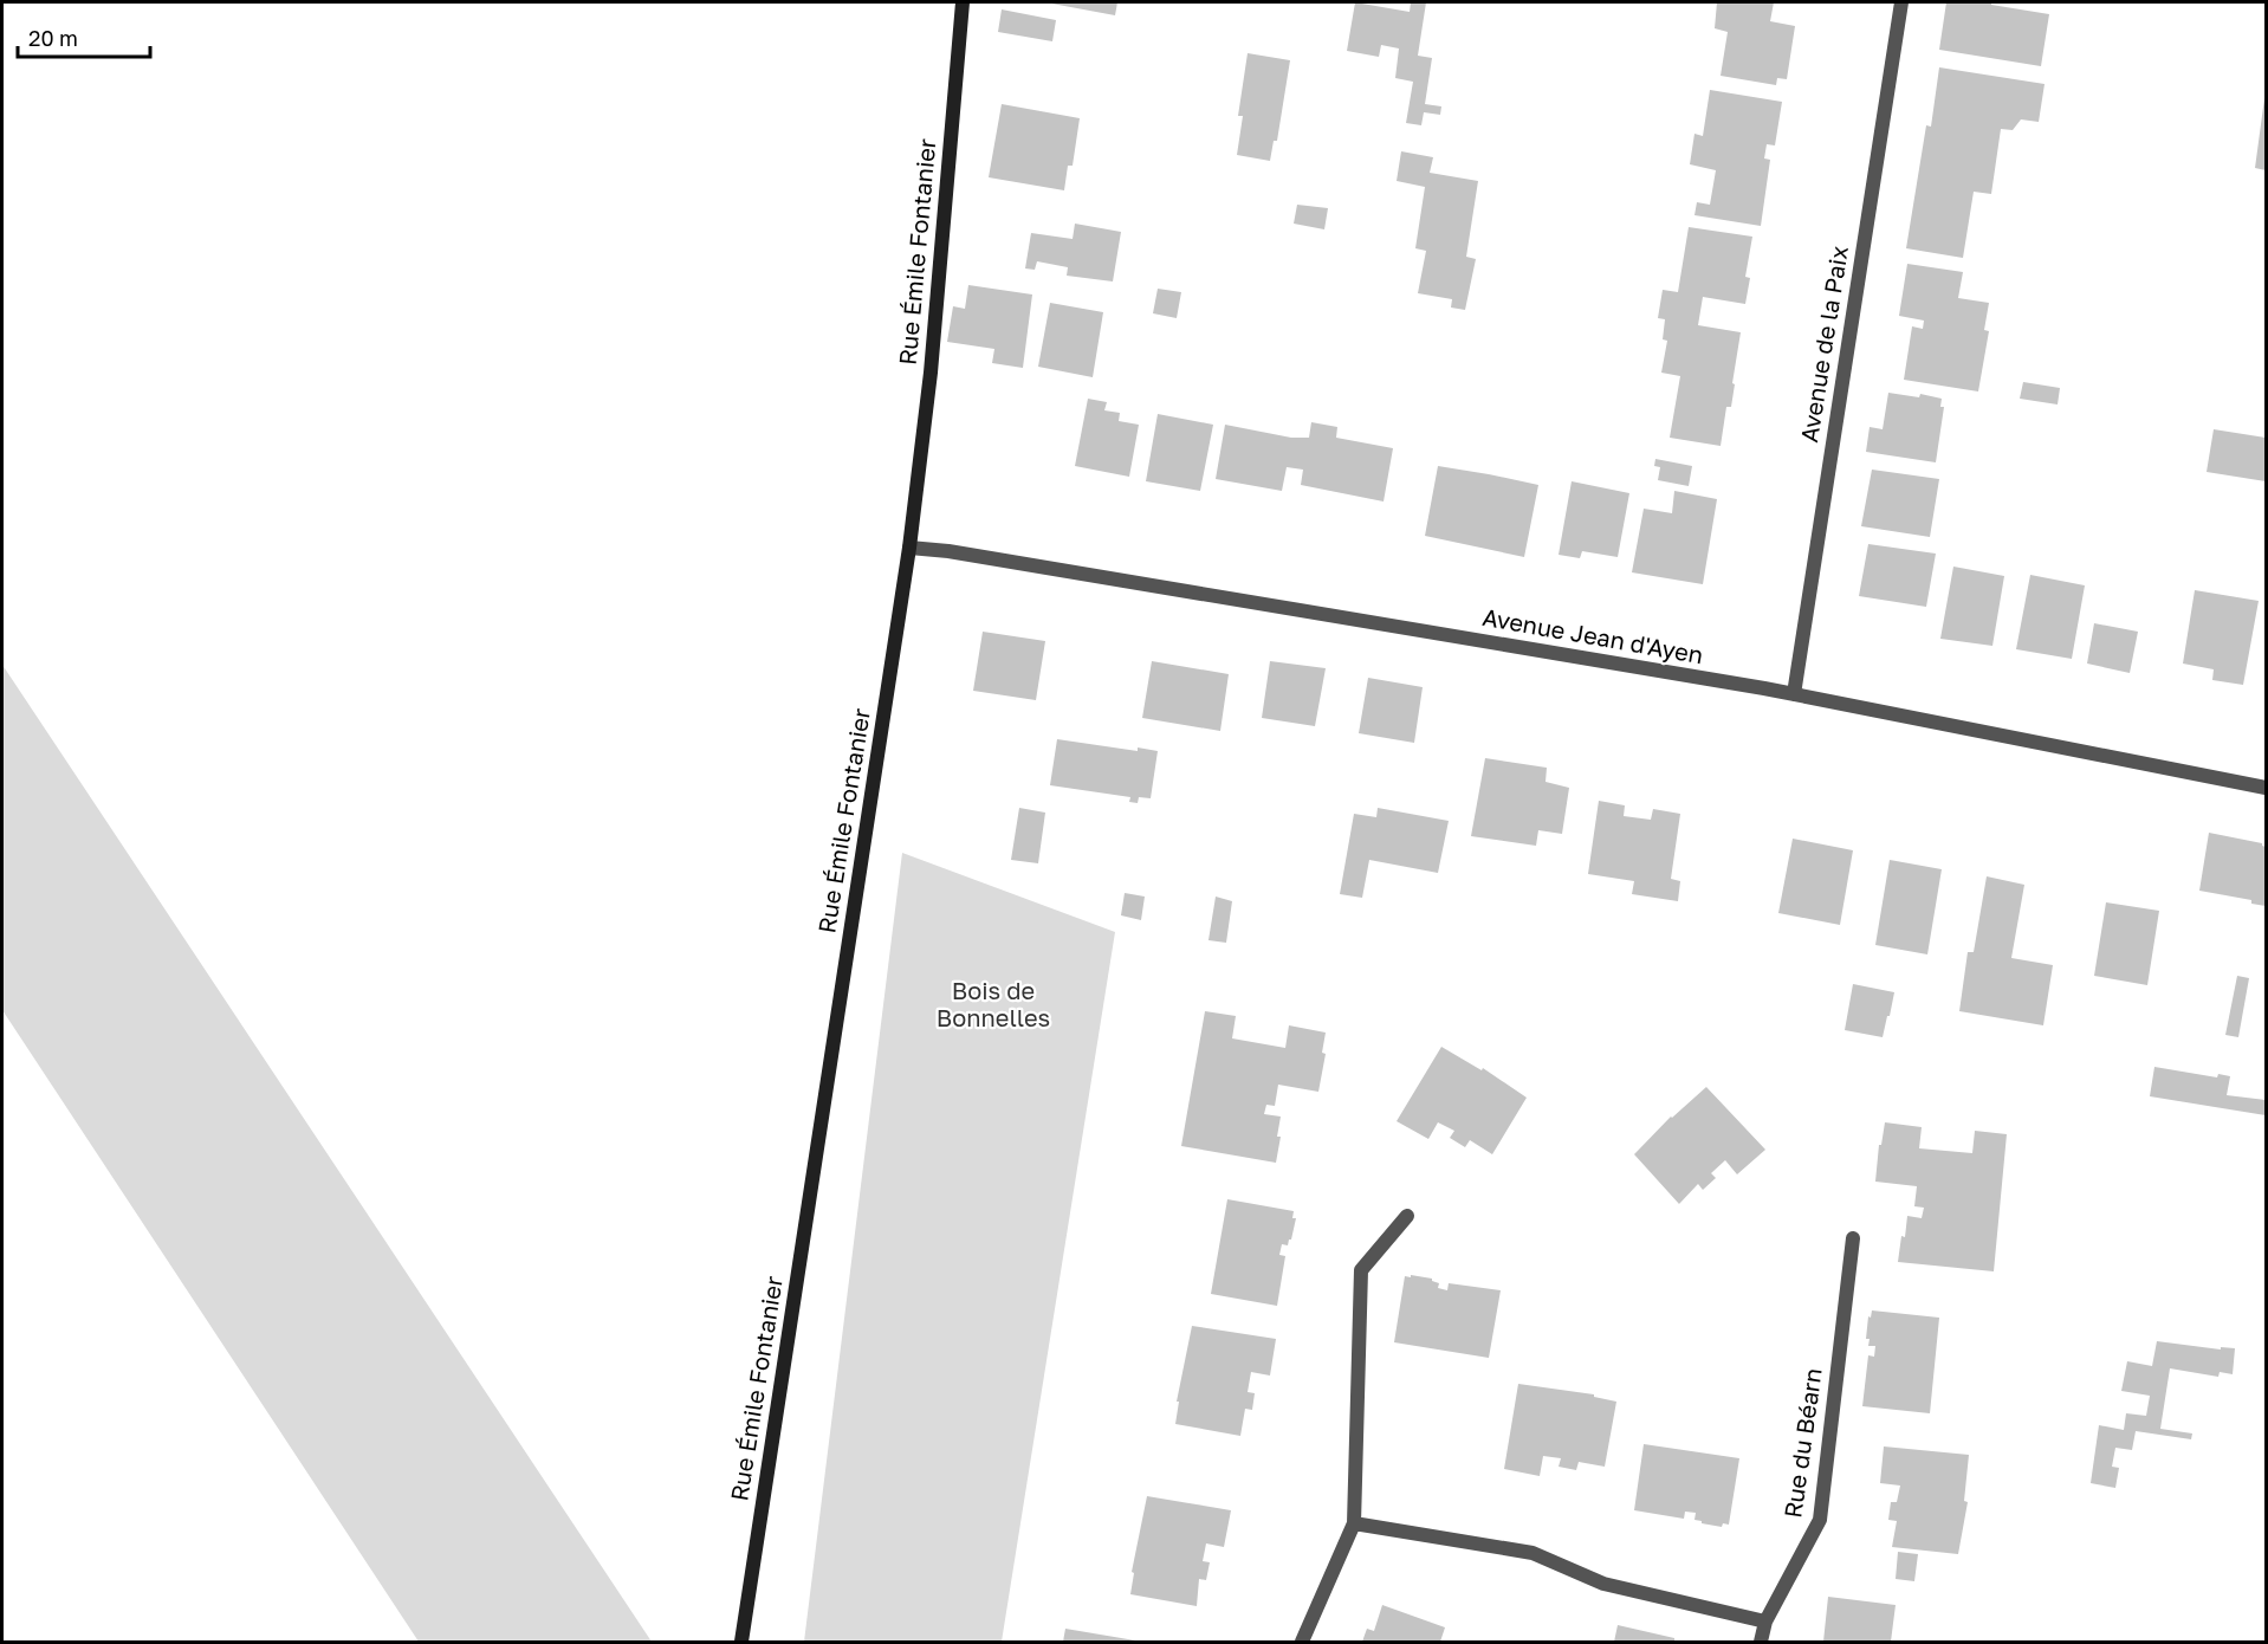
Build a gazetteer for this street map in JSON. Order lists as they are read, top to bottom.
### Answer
{
  "streets": {
    "street": [
      "Rue Émile Fontanier",
      "Avenue de la Paix",
      "Avenue Jean d'Ayen",
      "Rue du Béarn"
    ]
  },
  "crossings": [
    ["Rue Émile Fontanier", "Avenue Jean d'Ayen"],
    ["Avenue de la Paix", "Avenue Jean d'Ayen"]
  ],
  "parks": ["Bois de Bonnelles"],
  "scale_bar": "20 m"
}
